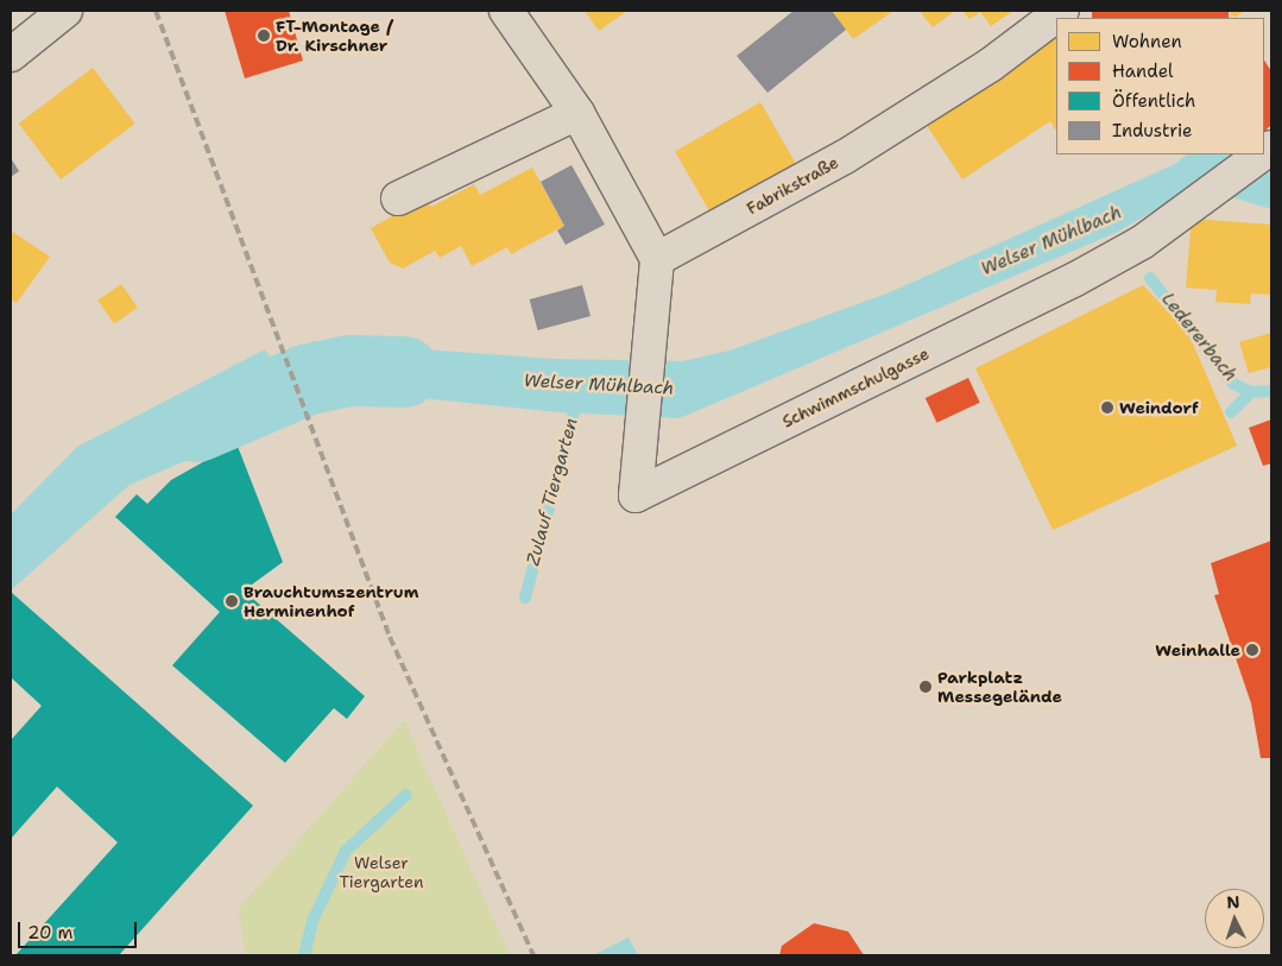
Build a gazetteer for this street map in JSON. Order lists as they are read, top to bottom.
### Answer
{
  "streets": {
    "street": ["Fabrikstraße", "Schwimmschulgasse"]
  },
  "crossings": [
    ["Fabrikstraße", "Schwimmschulgasse"]
  ],
  "water": ["Welser Mühlbach", "Ledererbach", "Zulauf Tiergarten"],
  "parks": ["Welser Tiergarten"],
  "places": [
    "FT-Montage / Dr. Kirschner",
    "Weindorf",
    "Brauchtumszentrum Herminenhof",
    "Weinhalle",
    "Parkplatz Messegelände"
  ],
  "legend": [
    "Wohnen",
    "Handel",
    "Öffentlich",
    "Industrie"
  ],
  "scale_bar": "20 m",
  "north": "top"
}
